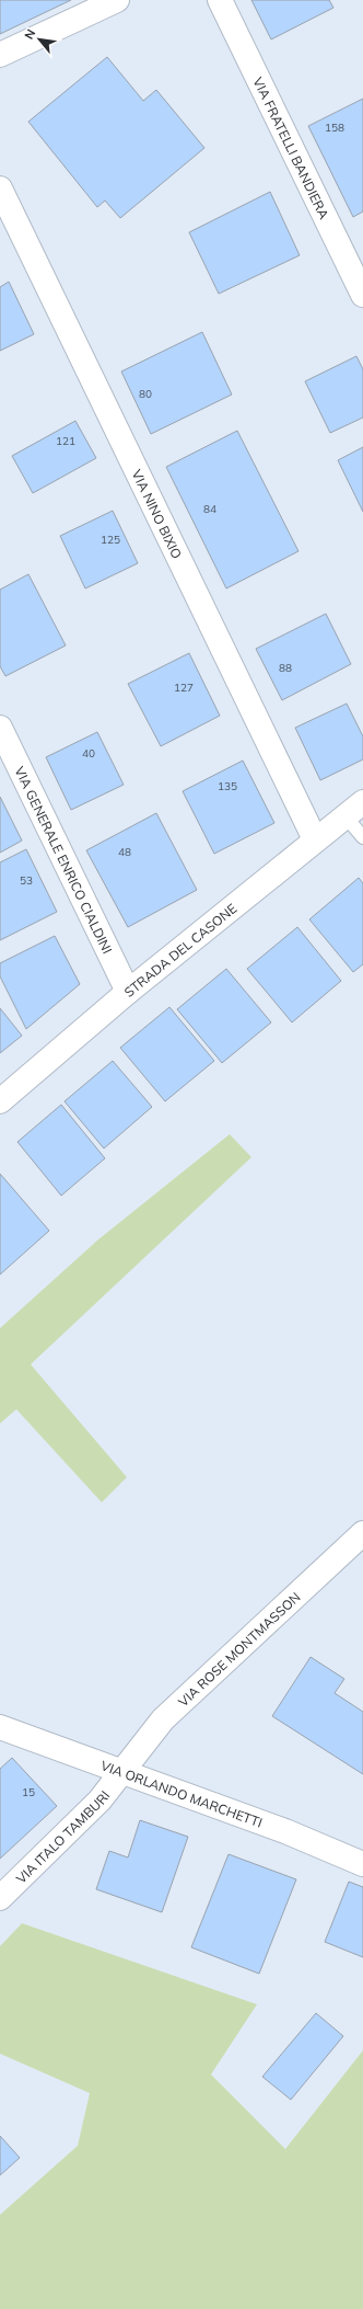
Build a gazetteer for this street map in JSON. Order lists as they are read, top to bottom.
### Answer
{
  "streets": {
    "street": [
      "VIA FRATELLI BANDIERA",
      "VIA NINO BIXIO",
      "VIA GENERALE ENRICO CIALDINI",
      "STRADA DEL CASONE",
      "VIA ROSE MONTMASSON",
      "VIA ORLANDO MARCHETTI",
      "VIA ITALO TAMBURI"
    ]
  },
  "crossings": [
    ["VIA NINO BIXIO", "STRADA DEL CASONE"],
    ["VIA GENERALE ENRICO CIALDINI", "STRADA DEL CASONE"],
    ["VIA ROSE MONTMASSON", "VIA ORLANDO MARCHETTI"],
    ["VIA ROSE MONTMASSON", "VIA ITALO TAMBURI"],
    ["VIA ORLANDO MARCHETTI", "VIA ITALO TAMBURI"]
  ],
  "house_numbers": [
    "158",
    "80",
    "121",
    "84",
    "125",
    "88",
    "127",
    "40",
    "135",
    "48",
    "53",
    "15"
  ],
  "north": "top left"
}
